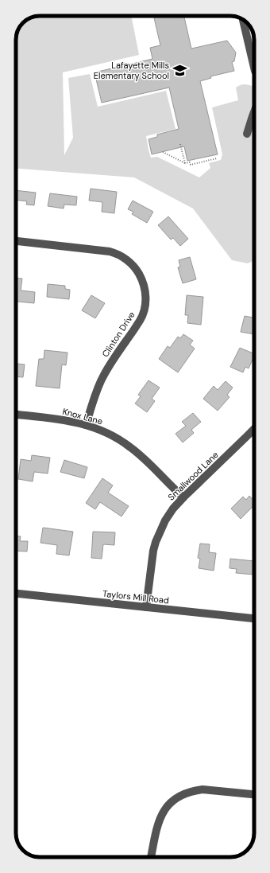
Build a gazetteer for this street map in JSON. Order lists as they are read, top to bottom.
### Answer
{
  "streets": {
    "street": [
      "Clinton Drive",
      "Knox Lane",
      "Smallwood Lane",
      "Taylors Mill Road"
    ]
  },
  "crossings": [
    ["Clinton Drive", "Knox Lane"],
    ["Knox Lane", "Smallwood Lane"],
    ["Smallwood Lane", "Taylors Mill Road"]
  ],
  "places": {
    "school or university": ["Lafayette Mills Elementary School"]
  }
}
